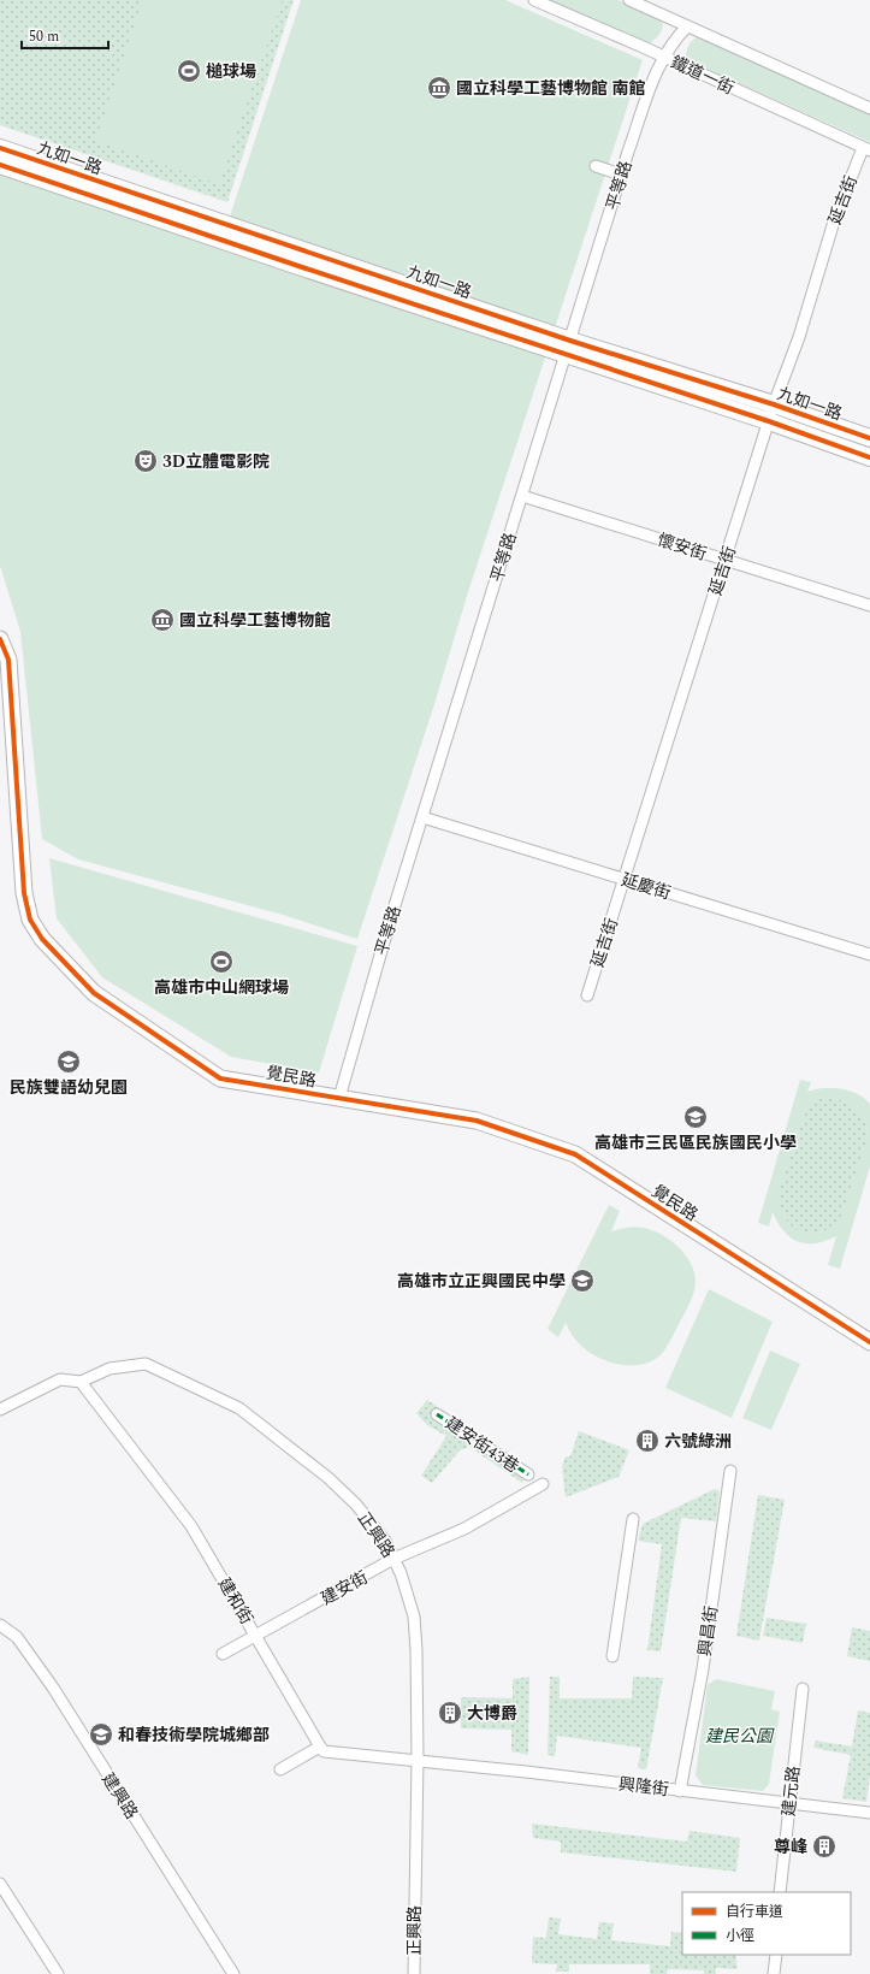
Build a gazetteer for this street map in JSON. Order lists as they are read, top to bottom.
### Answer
{
  "streets": {
    "main road": ["九如一路"],
    "street": [
      "鐵道一街",
      "平等路",
      "延吉街",
      "懷安街",
      "延慶街",
      "覺民路",
      "建安街43巷",
      "正興路",
      "建安街",
      "建和街",
      "興昌街",
      "興隆街",
      "建元路",
      "建興路"
    ]
  },
  "crossings": [
    ["鐵道一街", "平等路"],
    ["鐵道一街", "延吉街"],
    ["九如一路", "平等路"],
    ["九如一路", "延吉街"],
    ["平等路", "懷安街"],
    ["平等路", "延慶街"],
    ["平等路", "覺民路"],
    ["延吉街", "懷安街"],
    ["延吉街", "延慶街"],
    ["正興路", "建安街"],
    ["正興路", "建和街"],
    ["正興路", "興隆街"],
    ["建安街", "建和街"],
    ["興昌街", "興隆街"],
    ["興隆街", "建元路"]
  ],
  "parks": ["建民公園"],
  "places": {
    "sports": ["槌球場", "高雄市中山網球場"],
    "museum": ["國立科學工藝博物館 南館", "國立科學工藝博物館"],
    "theatre": ["3D立體電影院"],
    "school or university": [
      "民族雙語幼兒園",
      "高雄市三民區民族國民小學",
      "高雄市立正興國民中學",
      "和春技術學院城鄉部"
    ],
    "building": ["六號綠洲", "大博爵", "尊峰"]
  },
  "legend": ["自行車道", "小徑"],
  "scale_bar": "50 m"
}
